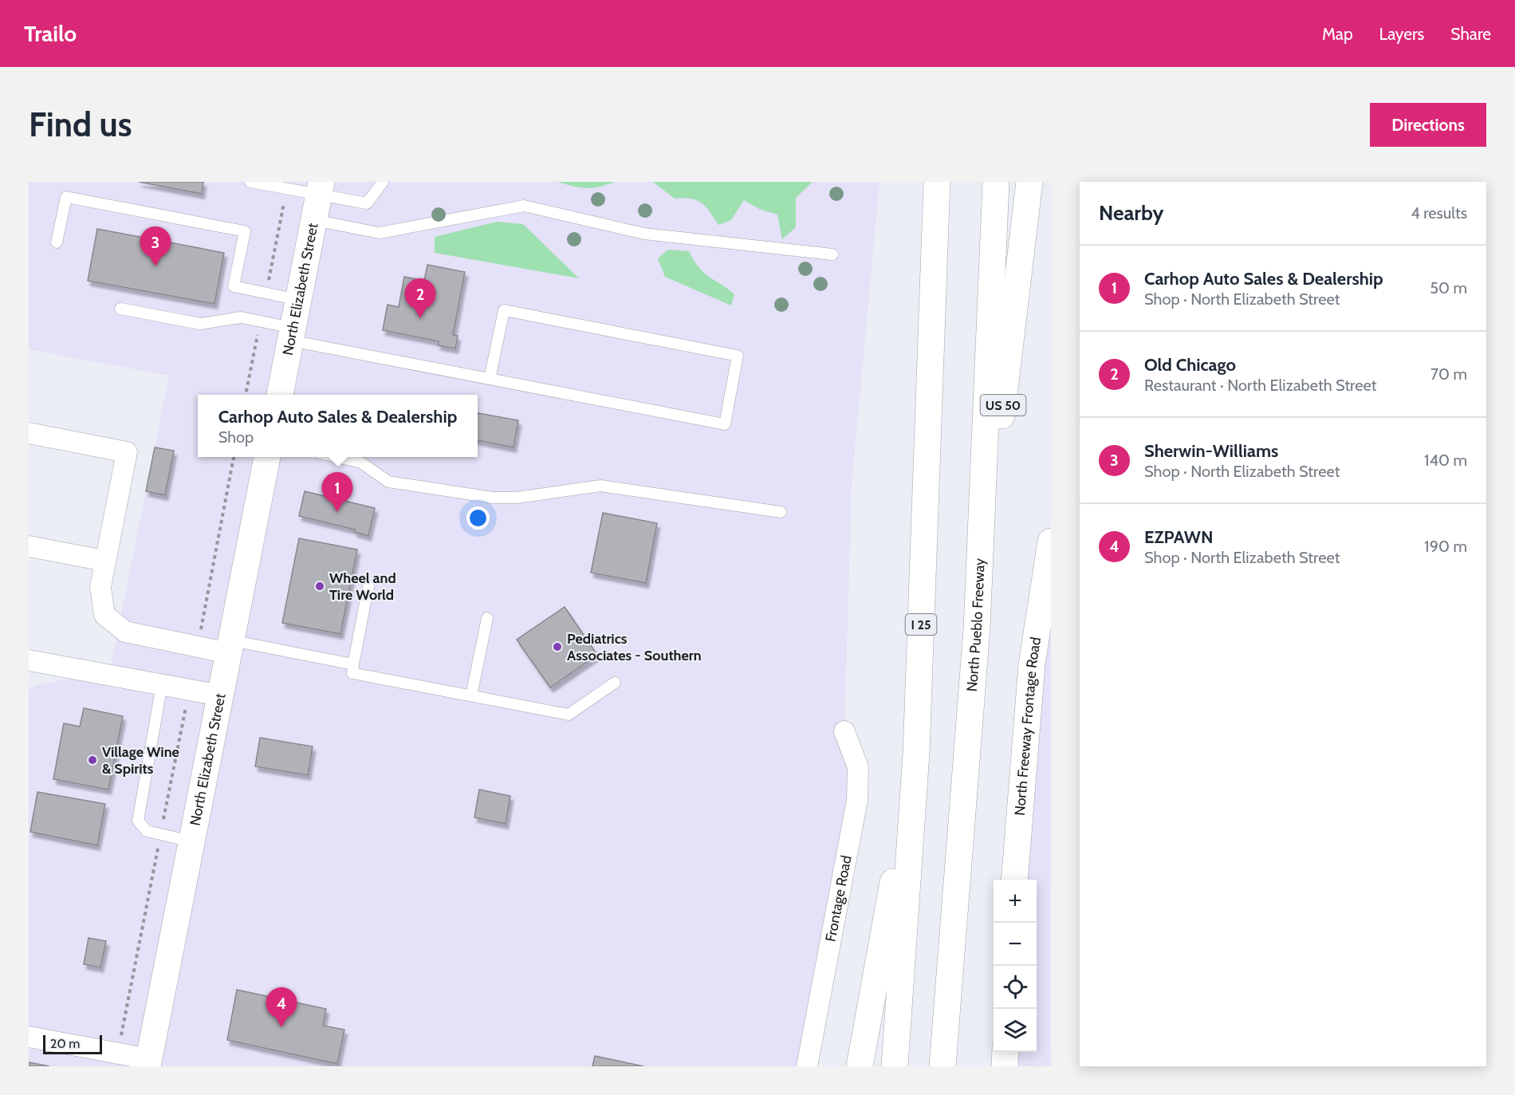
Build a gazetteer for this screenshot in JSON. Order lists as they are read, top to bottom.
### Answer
{
  "streets": {
    "main road": [
      "North Elizabeth Street",
      "US 50",
      "I 25",
      "North Pueblo Freeway",
      "North Freeway Frontage Road"
    ],
    "street": ["Frontage Road"]
  },
  "crossings": [
    ["US 50", "North Pueblo Freeway"]
  ],
  "places": ["Wheel and Tire World", "Pediatrics Associates - Southern", "Village Wine & Spirits"],
  "scale_bar": "20 m",
  "page": {
    "header": "Trailo",
    "nav": ["Map", "Layers", "Share"],
    "buttons": "Directions",
    "title": "Find us",
    "heading": ["Nearby", "4 results"],
    "pins": [
      "3",
      "2",
      "1",
      "4"
    ],
    "list": [
      {
        "mark": "1",
        "name": "Carhop Auto Sales & Dealership",
        "note": "Shop · North Elizabeth Street",
        "value": "50 m"
      },
      {
        "mark": "2",
        "name": "Old Chicago",
        "note": "Restaurant · North Elizabeth Street",
        "value": "70 m"
      },
      {
        "mark": "3",
        "name": "Sherwin-Williams",
        "note": "Shop · North Elizabeth Street",
        "value": "140 m"
      },
      {
        "mark": "4",
        "name": "EZPAWN",
        "note": "Shop · North Elizabeth Street",
        "value": "190 m"
      }
    ],
    "popup": ["Carhop Auto Sales & Dealership", "Shop"],
    "map_buttons": ["+", "−"],
    "scale": "20 m"
  }
}
